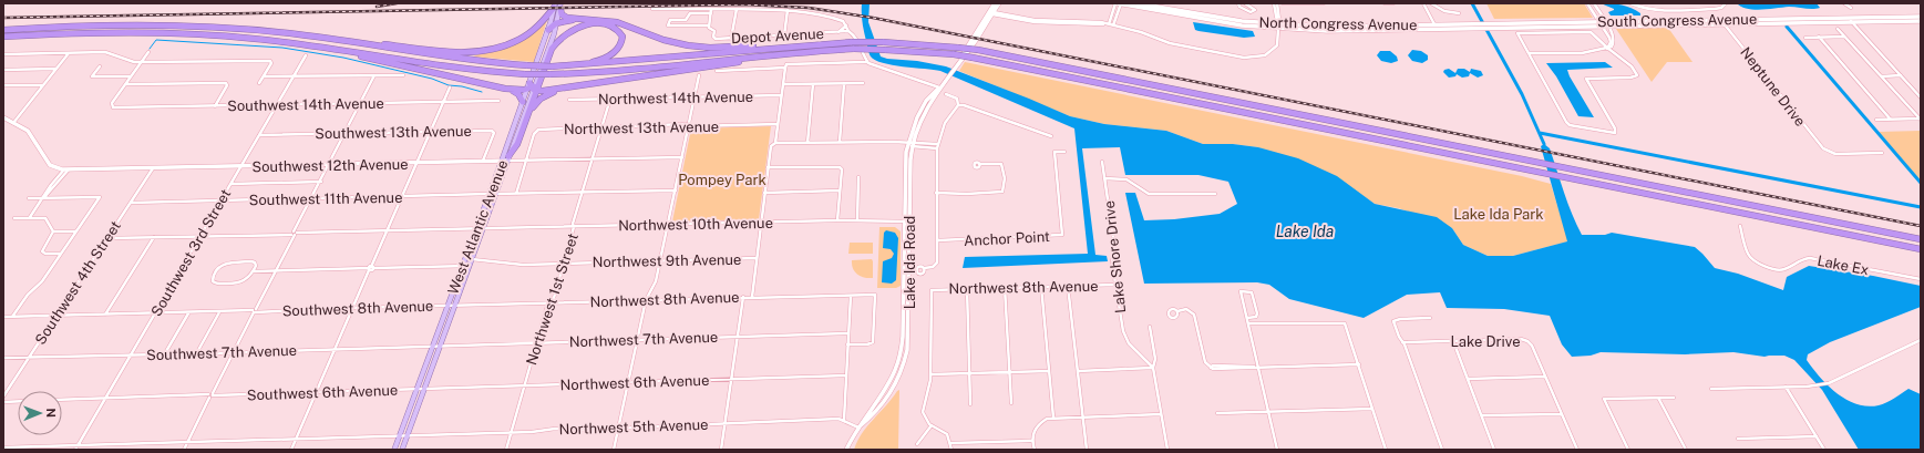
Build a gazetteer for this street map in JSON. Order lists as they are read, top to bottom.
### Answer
{
  "streets": {
    "main road": [
      "South Congress Avenue",
      "North Congress Avenue",
      "Southwest 12th Avenue",
      "West Atlantic Avenue",
      "Lake Ida Road"
    ],
    "street": [
      "Depot Avenue",
      "Neptune Drive",
      "Northwest 14th Avenue",
      "Southwest 14th Avenue",
      "Northwest 13th Avenue",
      "Southwest 13th Avenue",
      "Southwest 11th Avenue",
      "Northwest 10th Avenue",
      "Anchor Point",
      "Southwest 3rd Street",
      "Lake Shore Drive",
      "Northwest 9th Avenue",
      "Lake Ex",
      "Southwest 4th Street",
      "Northwest 8th Avenue",
      "Northwest 1st Street",
      "Southwest 8th Avenue",
      "Northwest 7th Avenue",
      "Lake Drive",
      "Southwest 7th Avenue",
      "Northwest 6th Avenue",
      "Southwest 6th Avenue",
      "Northwest 5th Avenue"
    ]
  },
  "crossings": [
    ["South Congress Avenue", "North Congress Avenue"],
    ["South Congress Avenue", "Neptune Drive"],
    ["Northwest 14th Avenue", "Northwest 1st Street"],
    ["Southwest 14th Avenue", "Southwest 3rd Street"],
    ["Northwest 13th Avenue", "Northwest 1st Street"],
    ["Southwest 13th Avenue", "Southwest 12th Avenue"],
    ["Southwest 13th Avenue", "Southwest 3rd Street"],
    ["Southwest 12th Avenue", "West Atlantic Avenue"],
    ["Southwest 12th Avenue", "Southwest 3rd Street"],
    ["Southwest 12th Avenue", "Southwest 4th Street"],
    ["Southwest 11th Avenue", "West Atlantic Avenue"],
    ["Southwest 11th Avenue", "Southwest 3rd Street"],
    ["Southwest 11th Avenue", "Southwest 4th Street"],
    ["Southwest 11th Avenue", "Northwest 1st Street"],
    ["Northwest 10th Avenue", "West Atlantic Avenue"],
    ["Northwest 10th Avenue", "Lake Ida Road"],
    ["Northwest 10th Avenue", "Northwest 1st Street"],
    ["West Atlantic Avenue", "Northwest 9th Avenue"],
    ["West Atlantic Avenue", "Northwest 8th Avenue"],
    ["West Atlantic Avenue", "Southwest 8th Avenue"],
    ["West Atlantic Avenue", "Northwest 7th Avenue"],
    ["West Atlantic Avenue", "Southwest 7th Avenue"],
    ["West Atlantic Avenue", "Northwest 6th Avenue"],
    ["West Atlantic Avenue", "Southwest 6th Avenue"],
    ["West Atlantic Avenue", "Northwest 5th Avenue"],
    ["Southwest 3rd Street", "Southwest 8th Avenue"],
    ["Southwest 3rd Street", "Southwest 7th Avenue"],
    ["Southwest 3rd Street", "Southwest 6th Avenue"],
    ["Southwest 3rd Street", "Northwest 5th Avenue"],
    ["Lake Shore Drive", "Northwest 8th Avenue"],
    ["Northwest 9th Avenue", "Northwest 1st Street"],
    ["Lake Ida Road", "Northwest 5th Avenue"],
    ["Southwest 4th Street", "Southwest 8th Avenue"],
    ["Southwest 4th Street", "Southwest 7th Avenue"],
    ["Northwest 8th Avenue", "Northwest 1st Street"],
    ["Northwest 8th Avenue", "Southwest 8th Avenue"],
    ["Northwest 1st Street", "Northwest 7th Avenue"],
    ["Northwest 1st Street", "Northwest 6th Avenue"],
    ["Northwest 1st Street", "Northwest 5th Avenue"],
    ["Northwest 7th Avenue", "Southwest 7th Avenue"],
    ["Northwest 6th Avenue", "Southwest 6th Avenue"]
  ],
  "water": ["Lake Ida"],
  "parks": ["Pompey Park", "Lake Ida Park"],
  "north": "right"
}
